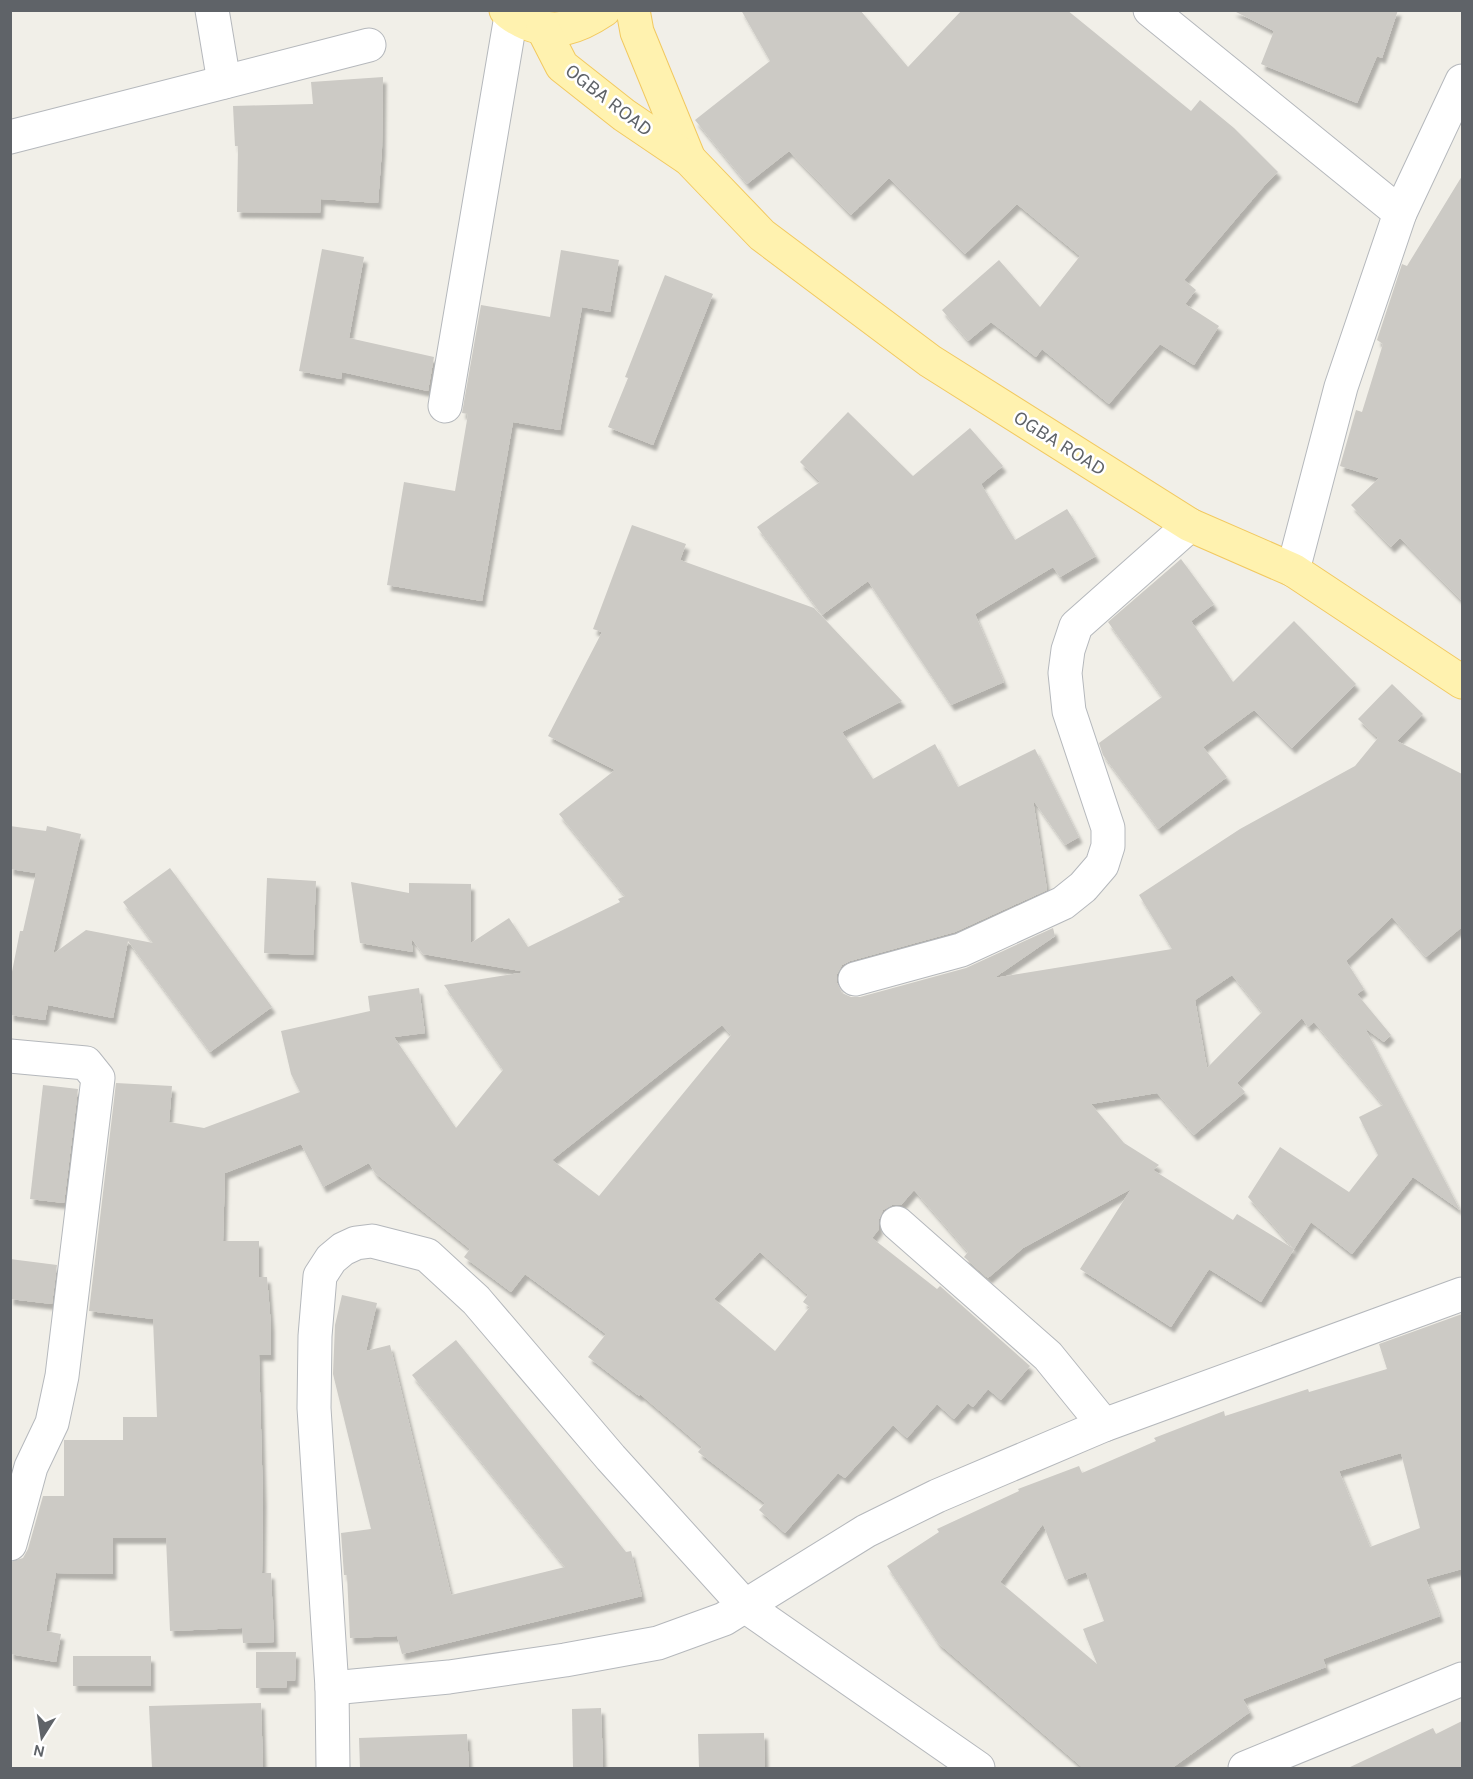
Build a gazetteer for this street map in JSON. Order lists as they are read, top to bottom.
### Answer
{
  "streets": {
    "main road": ["OGBA ROAD"]
  },
  "north": "bottom"
}
